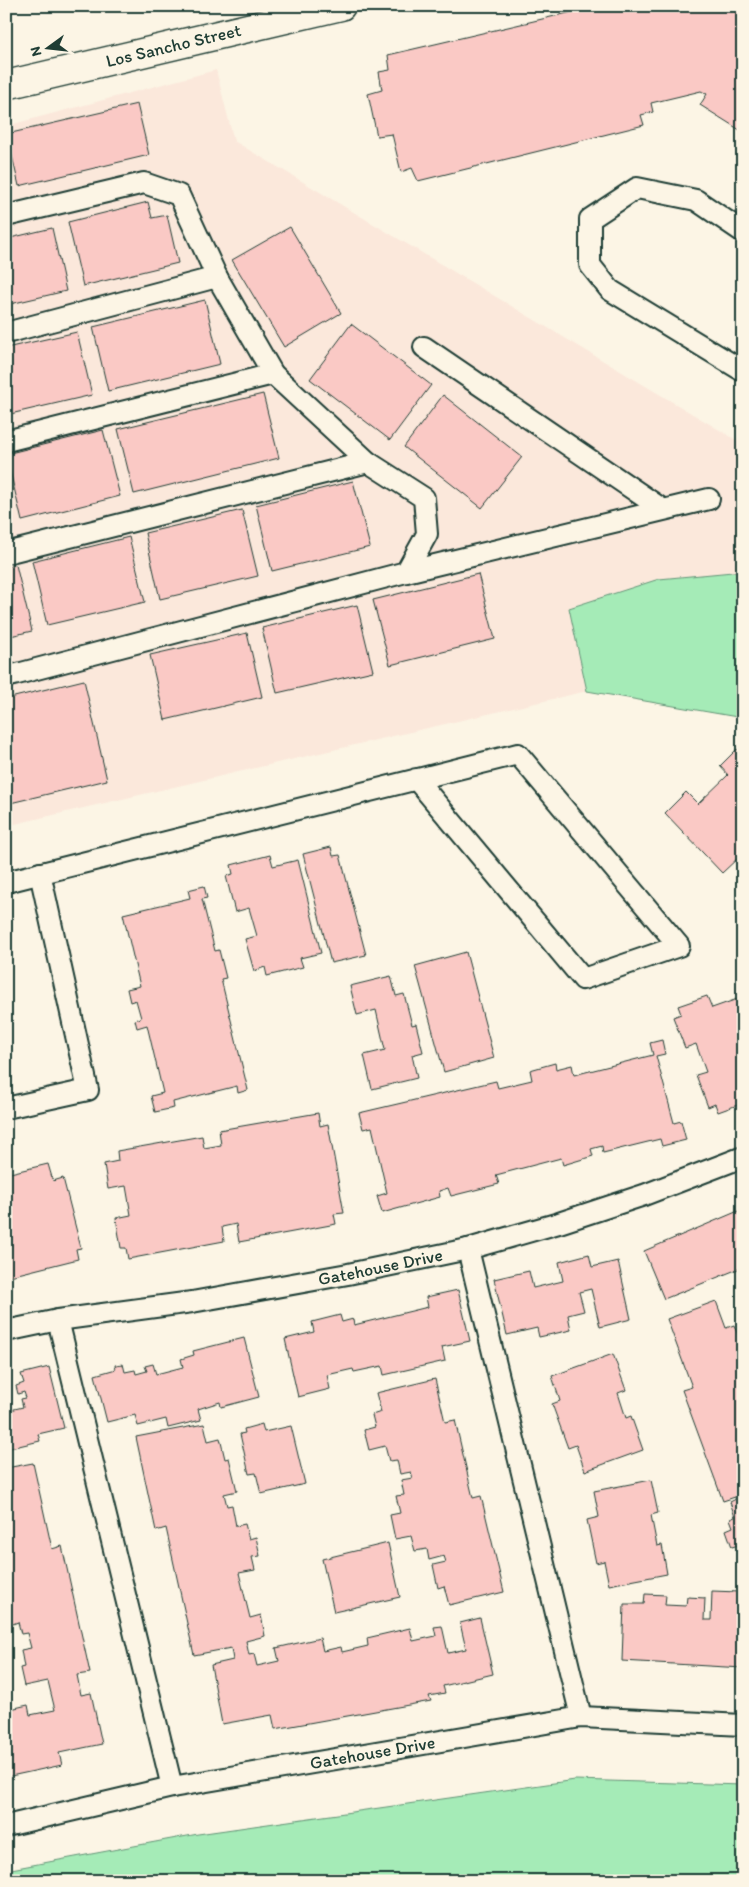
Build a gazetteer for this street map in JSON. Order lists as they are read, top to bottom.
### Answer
{
  "streets": {
    "street": ["Los Sancho Street"],
    "lane": ["Gatehouse Drive"]
  },
  "north": "left"
}
